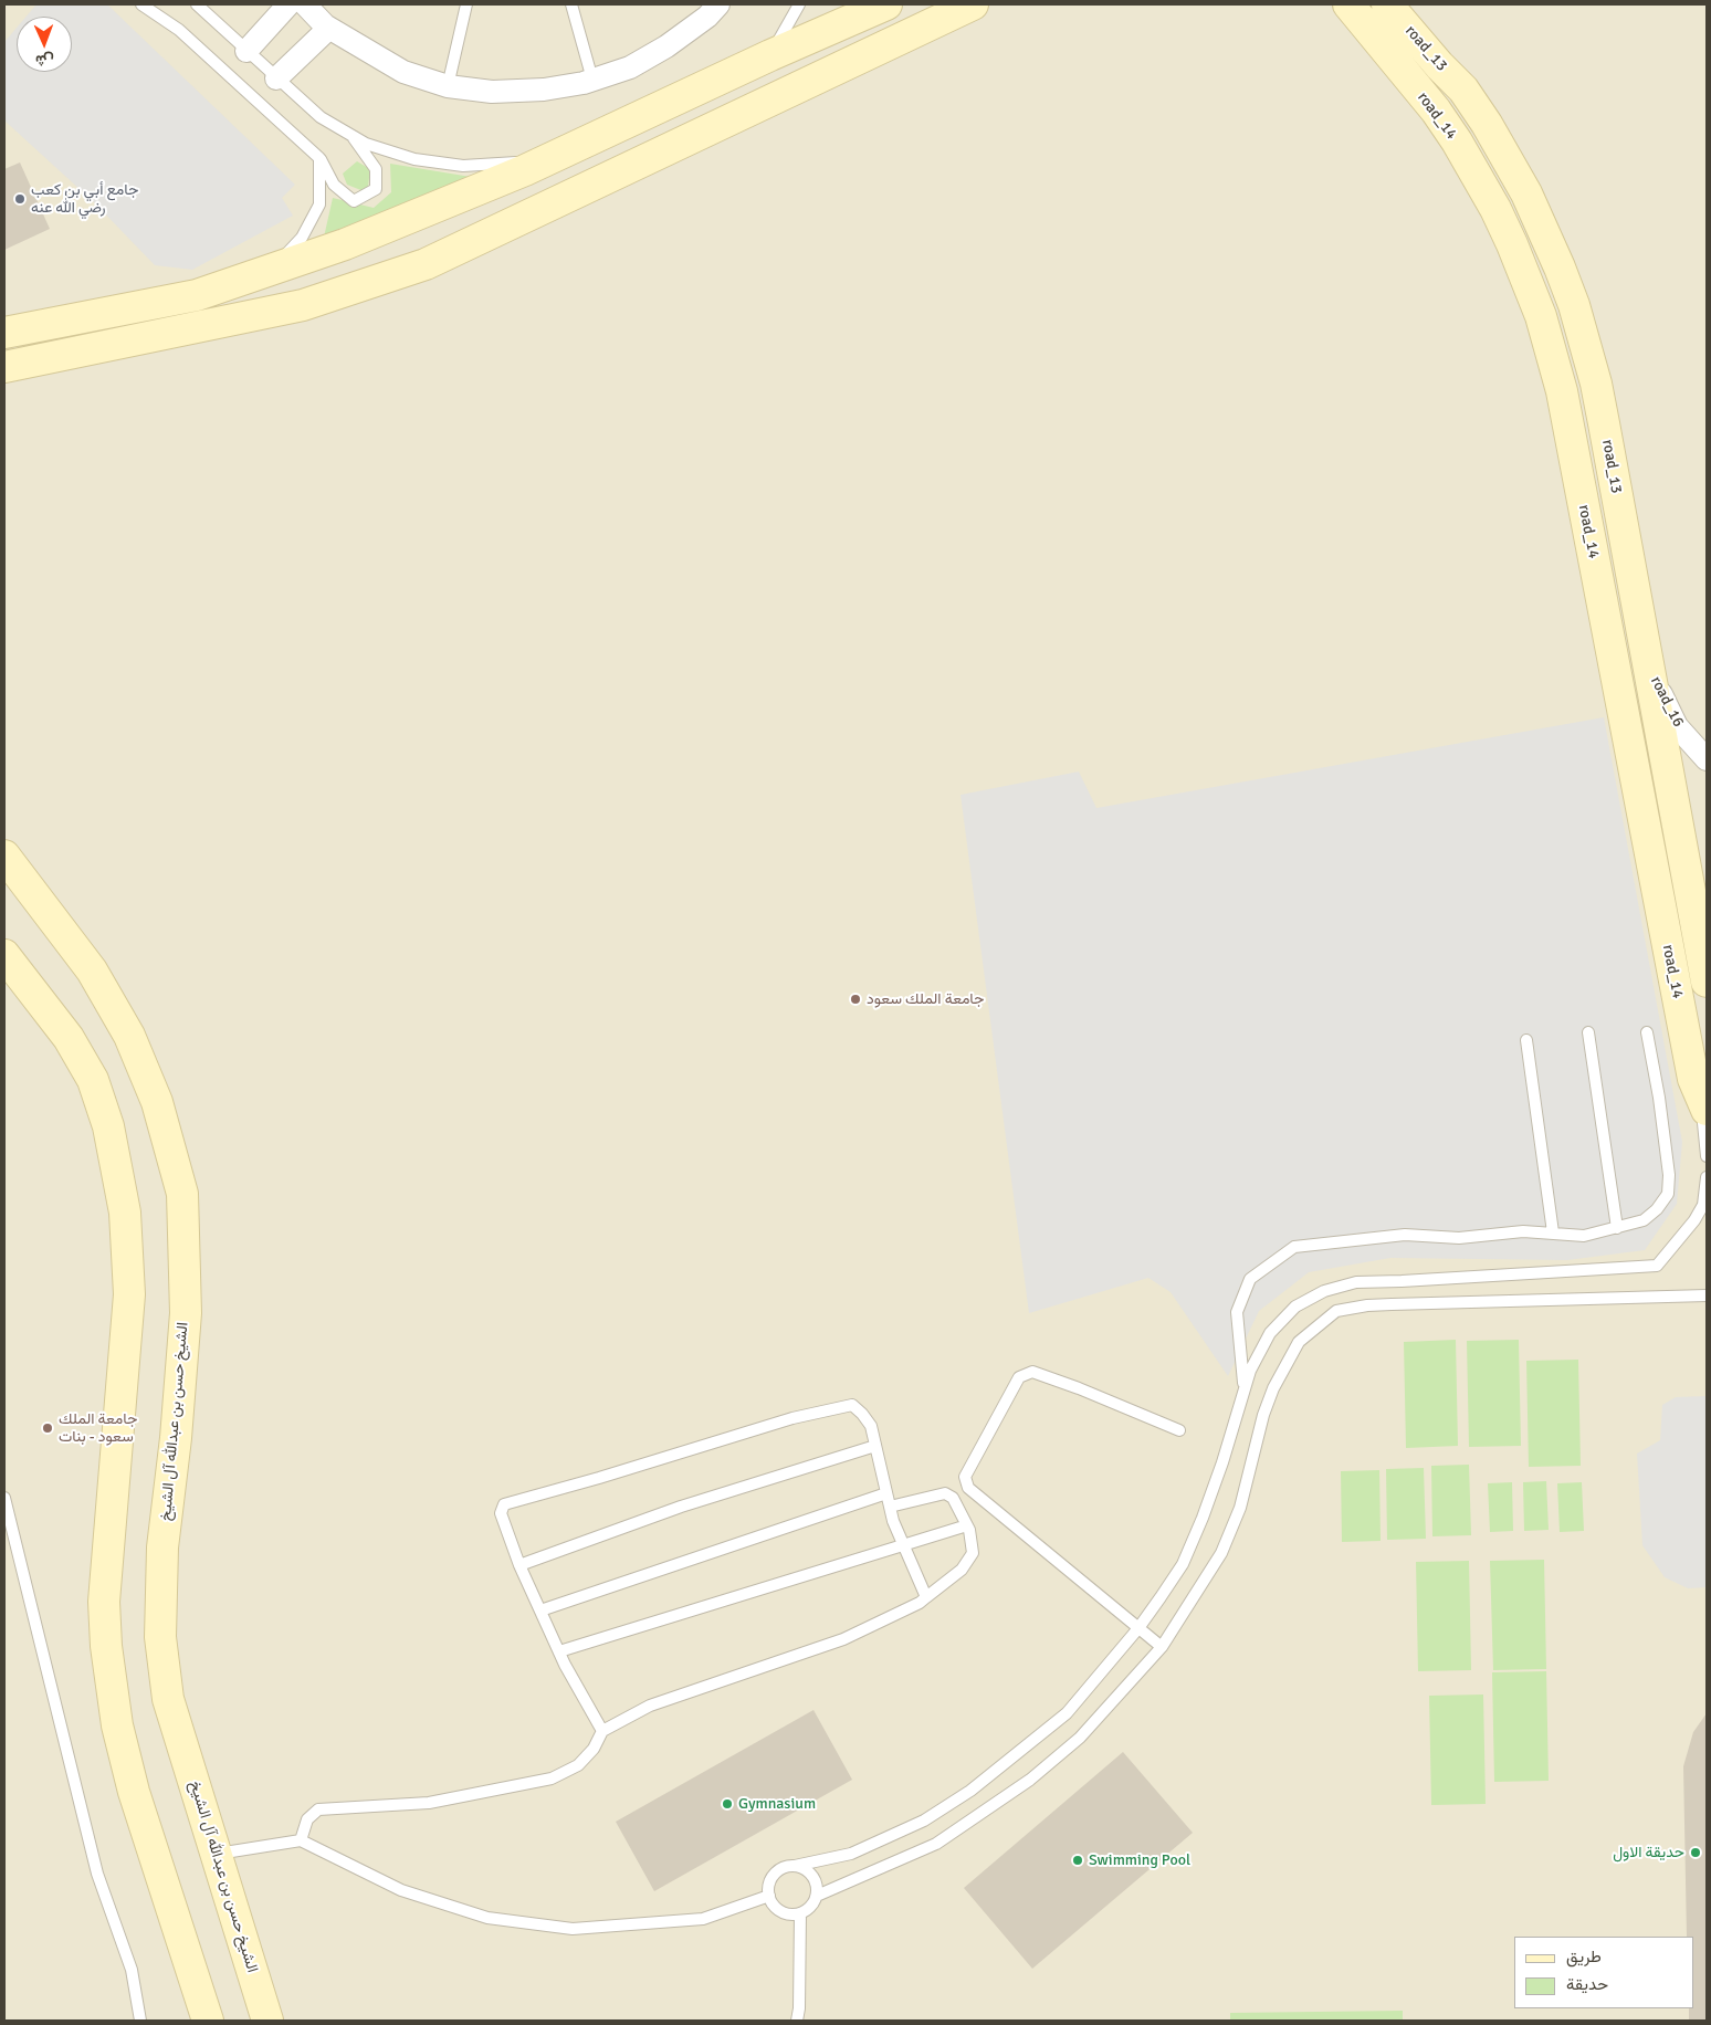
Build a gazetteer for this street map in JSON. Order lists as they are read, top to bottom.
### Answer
{
  "streets": {
    "street": [
      "road_13",
      "road_14",
      "road_16",
      "الشيخ حسن بن عبدالله آل الشيخ"
    ]
  },
  "crossings": [
    ["road_13", "road_16"]
  ],
  "places": [
    "جامع أبي بن كعب رضي الله عنه",
    "جامعة الملك سعود",
    "جامعة الملك سعود - بنات",
    "Gymnasium",
    "حديقة الاول",
    "Swimming Pool"
  ],
  "legend": ["طريق", "حديقة"],
  "north": "bottom"
}
